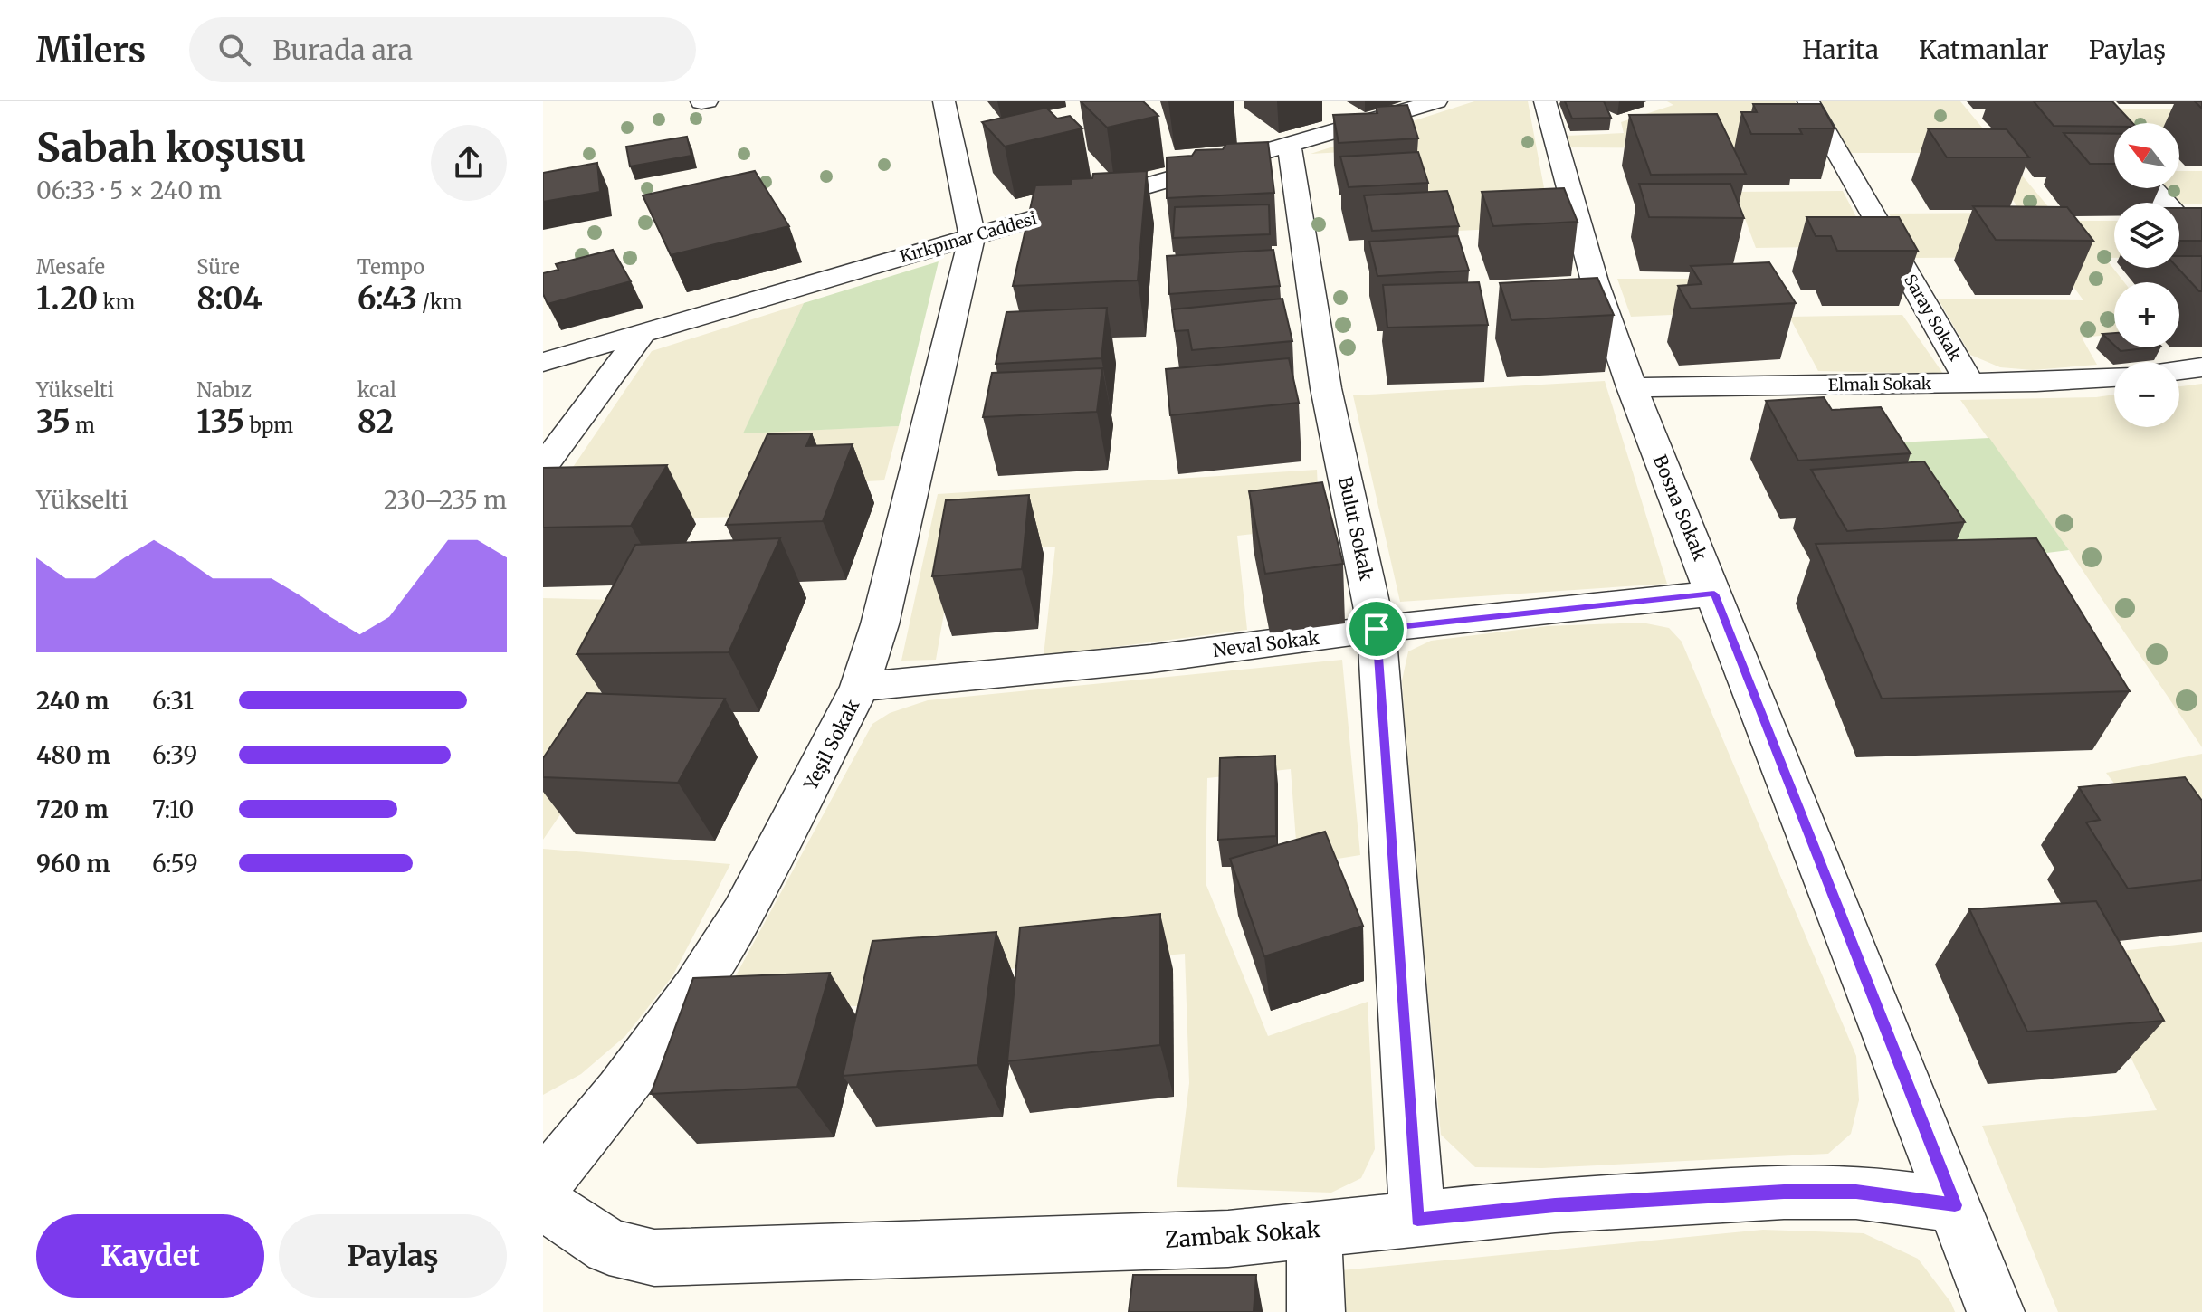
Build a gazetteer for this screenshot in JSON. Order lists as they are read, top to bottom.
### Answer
{
  "streets": {
    "street": [
      "Kırkpınar Caddesi",
      "Saray Sokak",
      "Elmalı Sokak",
      "Bosna Sokak",
      "Bulut Sokak",
      "Neval Sokak",
      "Yeşil Sokak",
      "Zambak Sokak"
    ]
  },
  "crossings": [
    ["Kırkpınar Caddesi", "Bulut Sokak"],
    ["Kırkpınar Caddesi", "Yeşil Sokak"],
    ["Saray Sokak", "Elmalı Sokak"],
    ["Elmalı Sokak", "Bosna Sokak"],
    ["Bosna Sokak", "Neval Sokak"],
    ["Bosna Sokak", "Zambak Sokak"],
    ["Bulut Sokak", "Neval Sokak"],
    ["Bulut Sokak", "Zambak Sokak"],
    ["Neval Sokak", "Yeşil Sokak"]
  ],
  "north": "top left",
  "page": {
    "header": "Milers",
    "search": "Burada ara",
    "nav": ["Harita", "Katmanlar", "Paylaş"],
    "heading": ["Sabah koşusu", "06:33 · 5 × 240 m"],
    "map_buttons": ["+", "−"],
    "stats": [
      ["Mesafe", "1.20 km"],
      ["Süre", "8:04"],
      ["Tempo", "6:43 /km"],
      ["Yükselti", "35 m"],
      ["Nabız", "135 bpm"],
      ["kcal", "82"]
    ],
    "chart": ["Yükselti", "230–235 m"],
    "list": [
      {
        "name": "240 m",
        "note": "6:31"
      },
      {
        "name": "480 m",
        "note": "6:39"
      },
      {
        "name": "720 m",
        "note": "7:10"
      },
      {
        "name": "960 m",
        "note": "6:59"
      }
    ],
    "buttons": ["Kaydet", "Paylaş"]
  }
}
